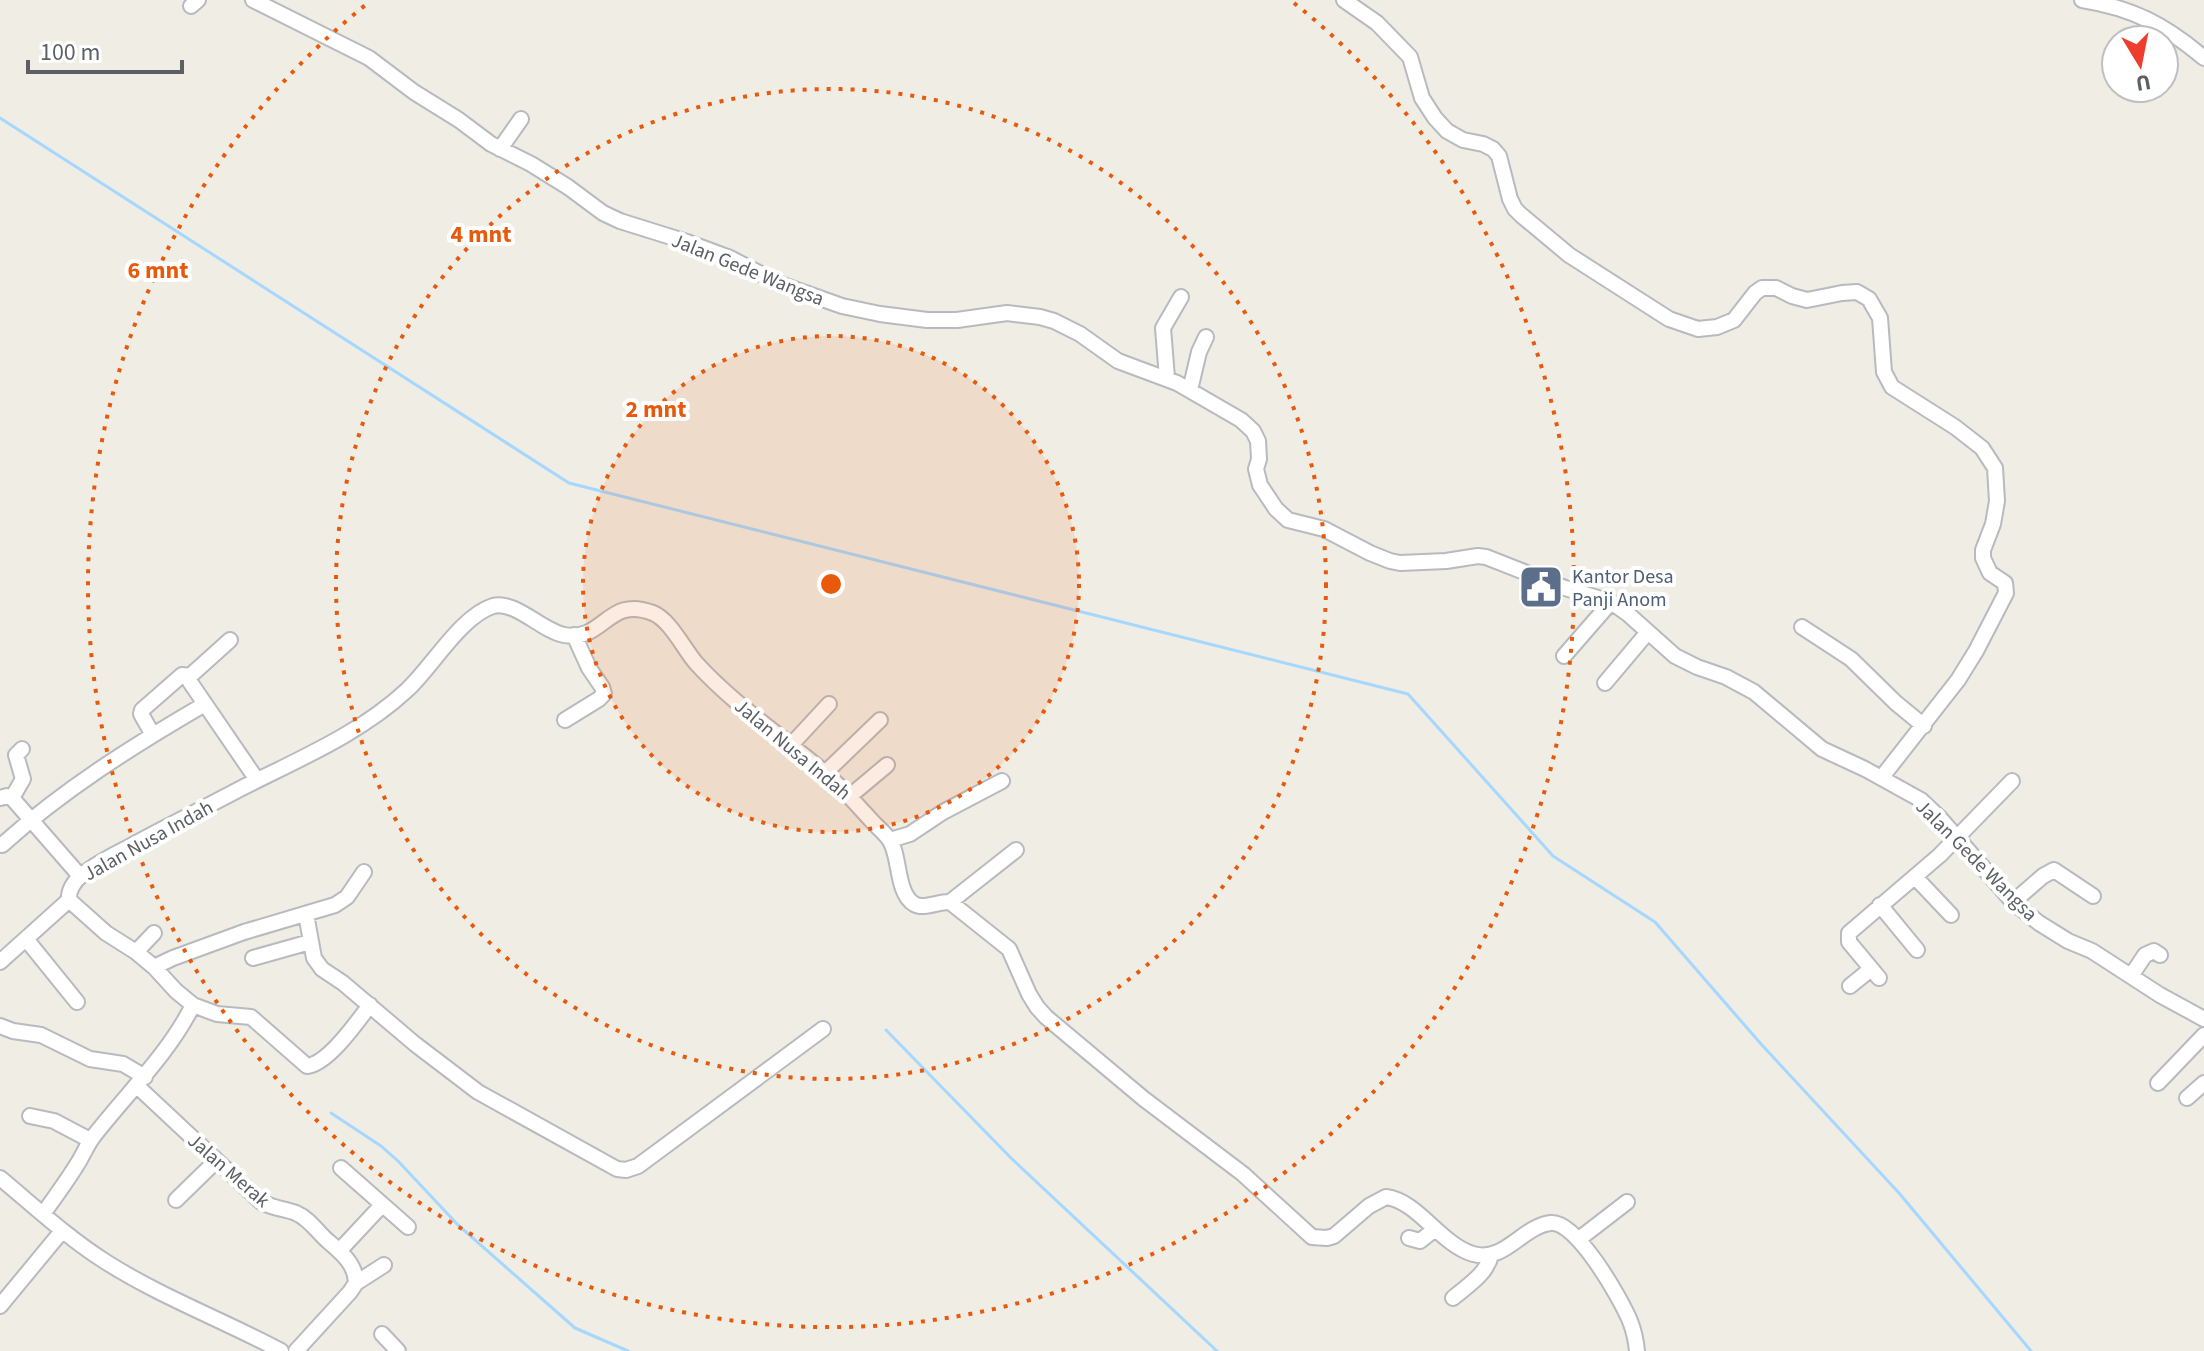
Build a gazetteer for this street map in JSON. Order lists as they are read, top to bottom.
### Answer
{
  "streets": {
    "street": ["Jalan Gede Wangsa", "Jalan Nusa Indah", "Jalan Merak"]
  },
  "places": {
    "public building": ["Kantor Desa Panji Anom"]
  },
  "scale_bar": "100 m",
  "north": "bottom",
  "rings": ["4 mnt", "6 mnt", "2 mnt"]
}
